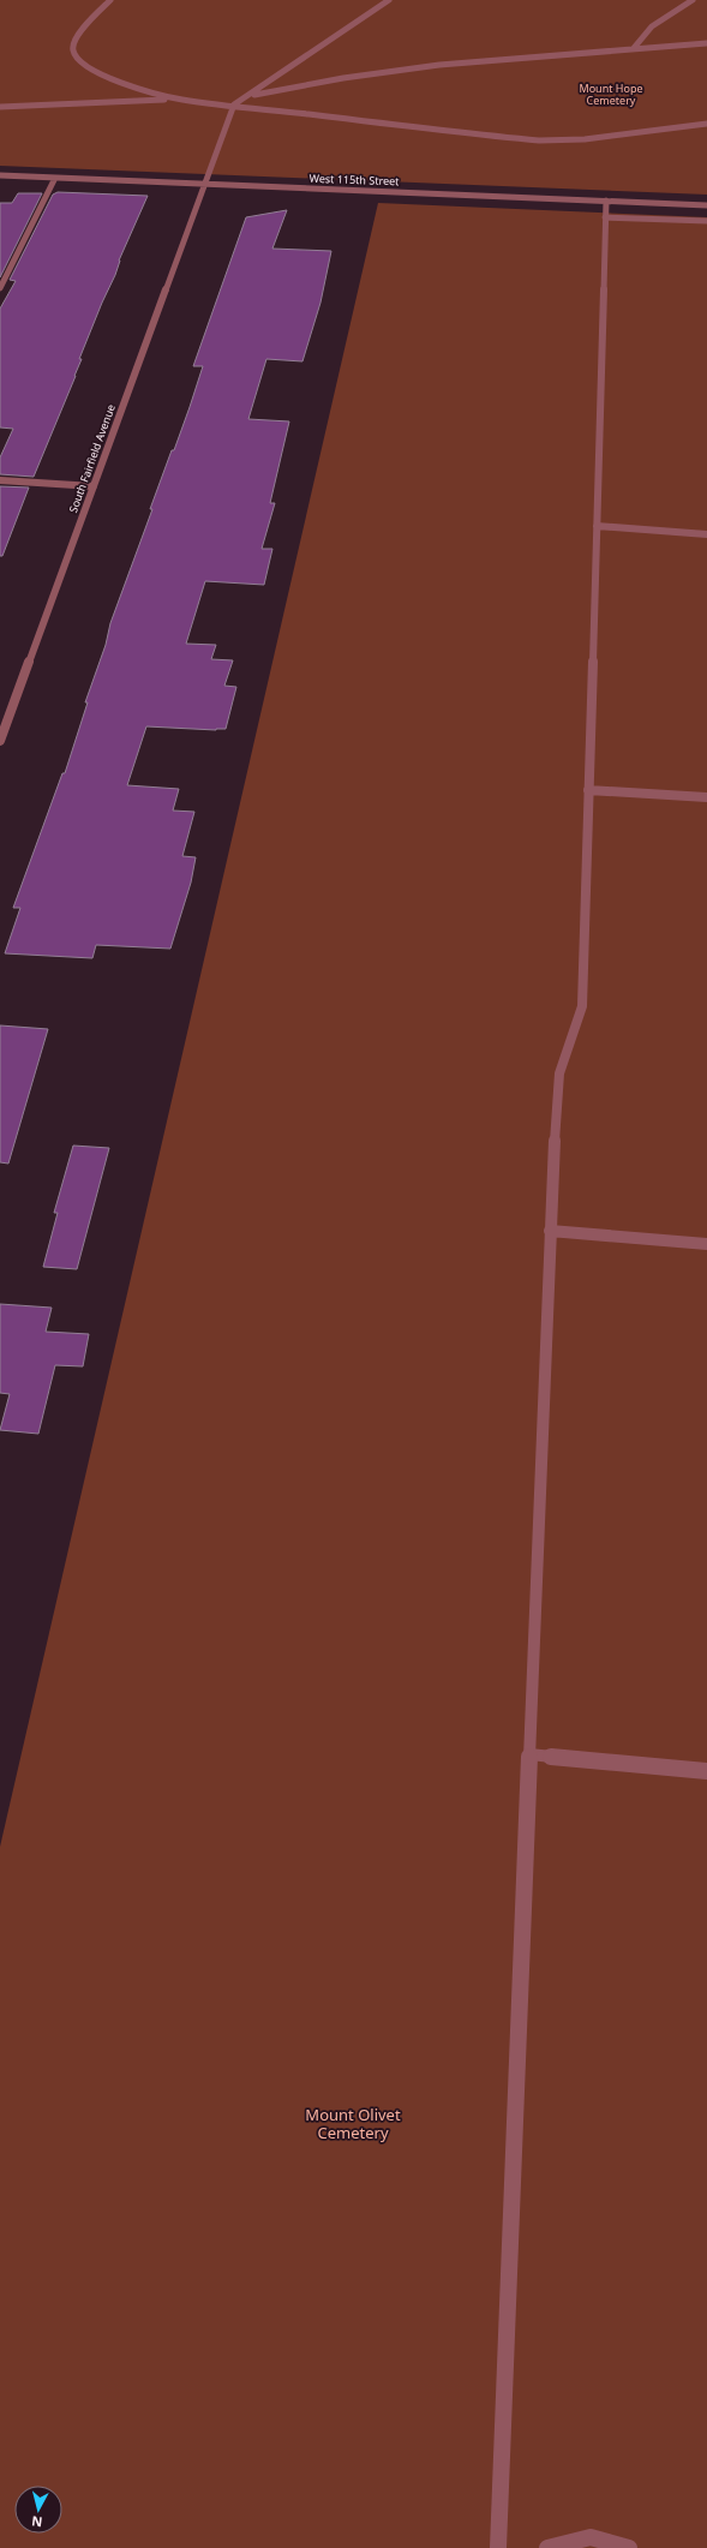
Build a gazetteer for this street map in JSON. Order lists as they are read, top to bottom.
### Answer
{
  "streets": {
    "street": ["West 115th Street", "South Fairfield Avenue"]
  },
  "crossings": [
    ["West 115th Street", "South Fairfield Avenue"]
  ],
  "parks": ["Mount Hope Cemetery", "Mount Olivet Cemetery"],
  "north": "bottom"
}
